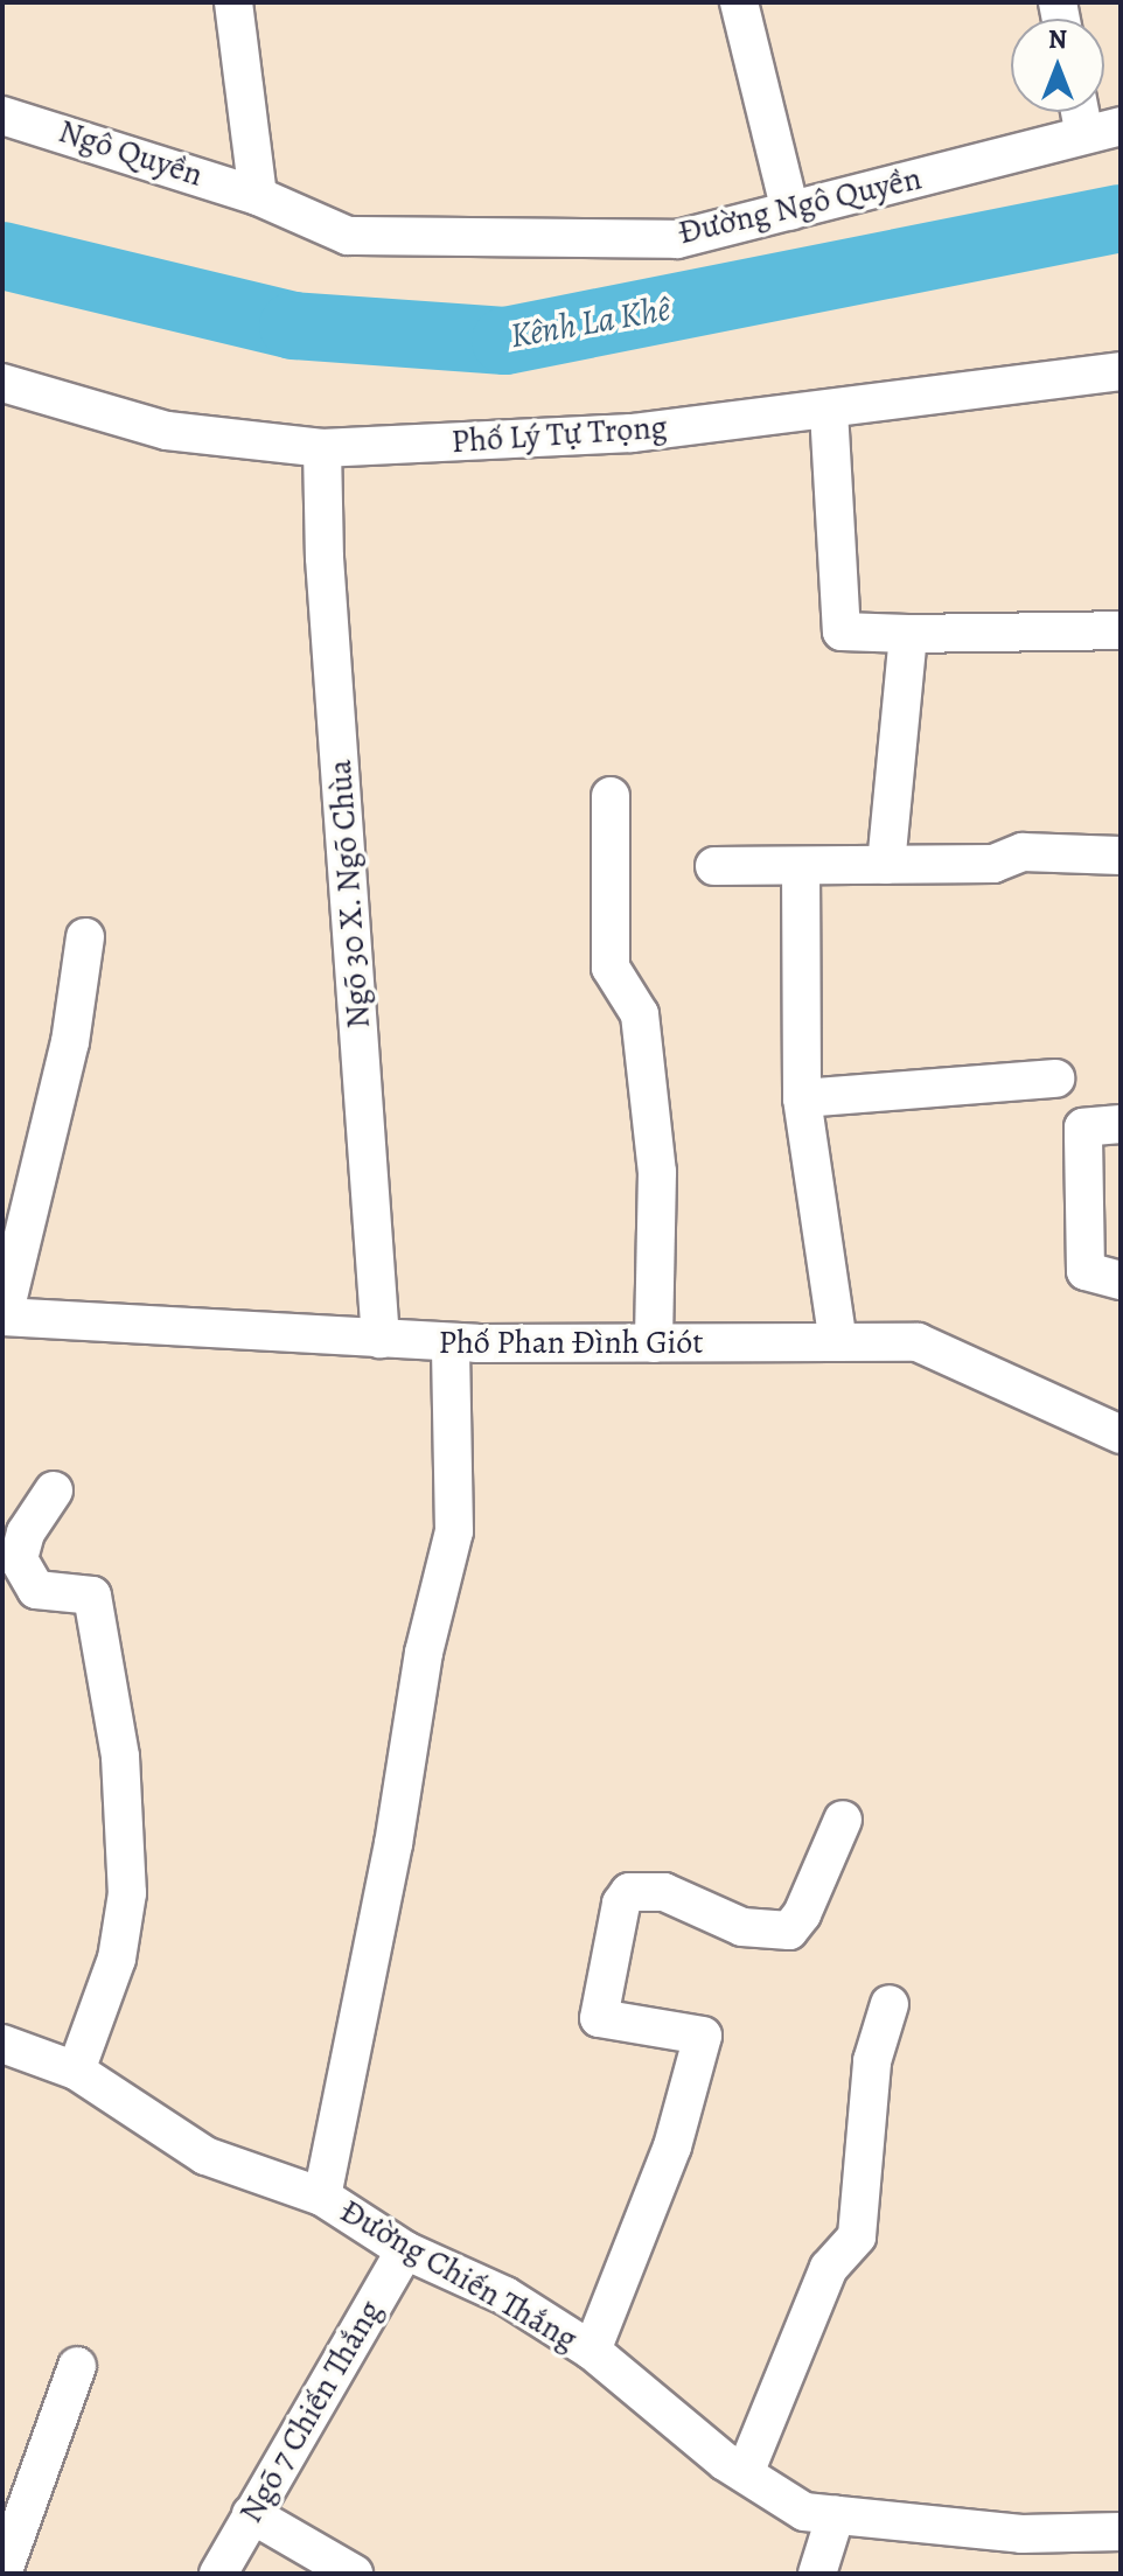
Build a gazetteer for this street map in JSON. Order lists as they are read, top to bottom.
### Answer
{
  "streets": {
    "street": [
      "Ngô Quyền",
      "Đường Ngô Quyền",
      "Phố Lý Tự Trọng",
      "Ngõ 30 X. Ngõ Chùa",
      "Phố Phan Đình Giót",
      "Đường Chiến Thắng",
      "Ngõ 7 Chiến Thắng"
    ]
  },
  "crossings": [
    ["Ngô Quyền", "Đường Ngô Quyền"],
    ["Phố Lý Tự Trọng", "Ngõ 30 X. Ngõ Chùa"],
    ["Ngõ 30 X. Ngõ Chùa", "Phố Phan Đình Giót"],
    ["Đường Chiến Thắng", "Ngõ 7 Chiến Thắng"]
  ],
  "water": ["Kênh La Khê"],
  "north": "top"
}
